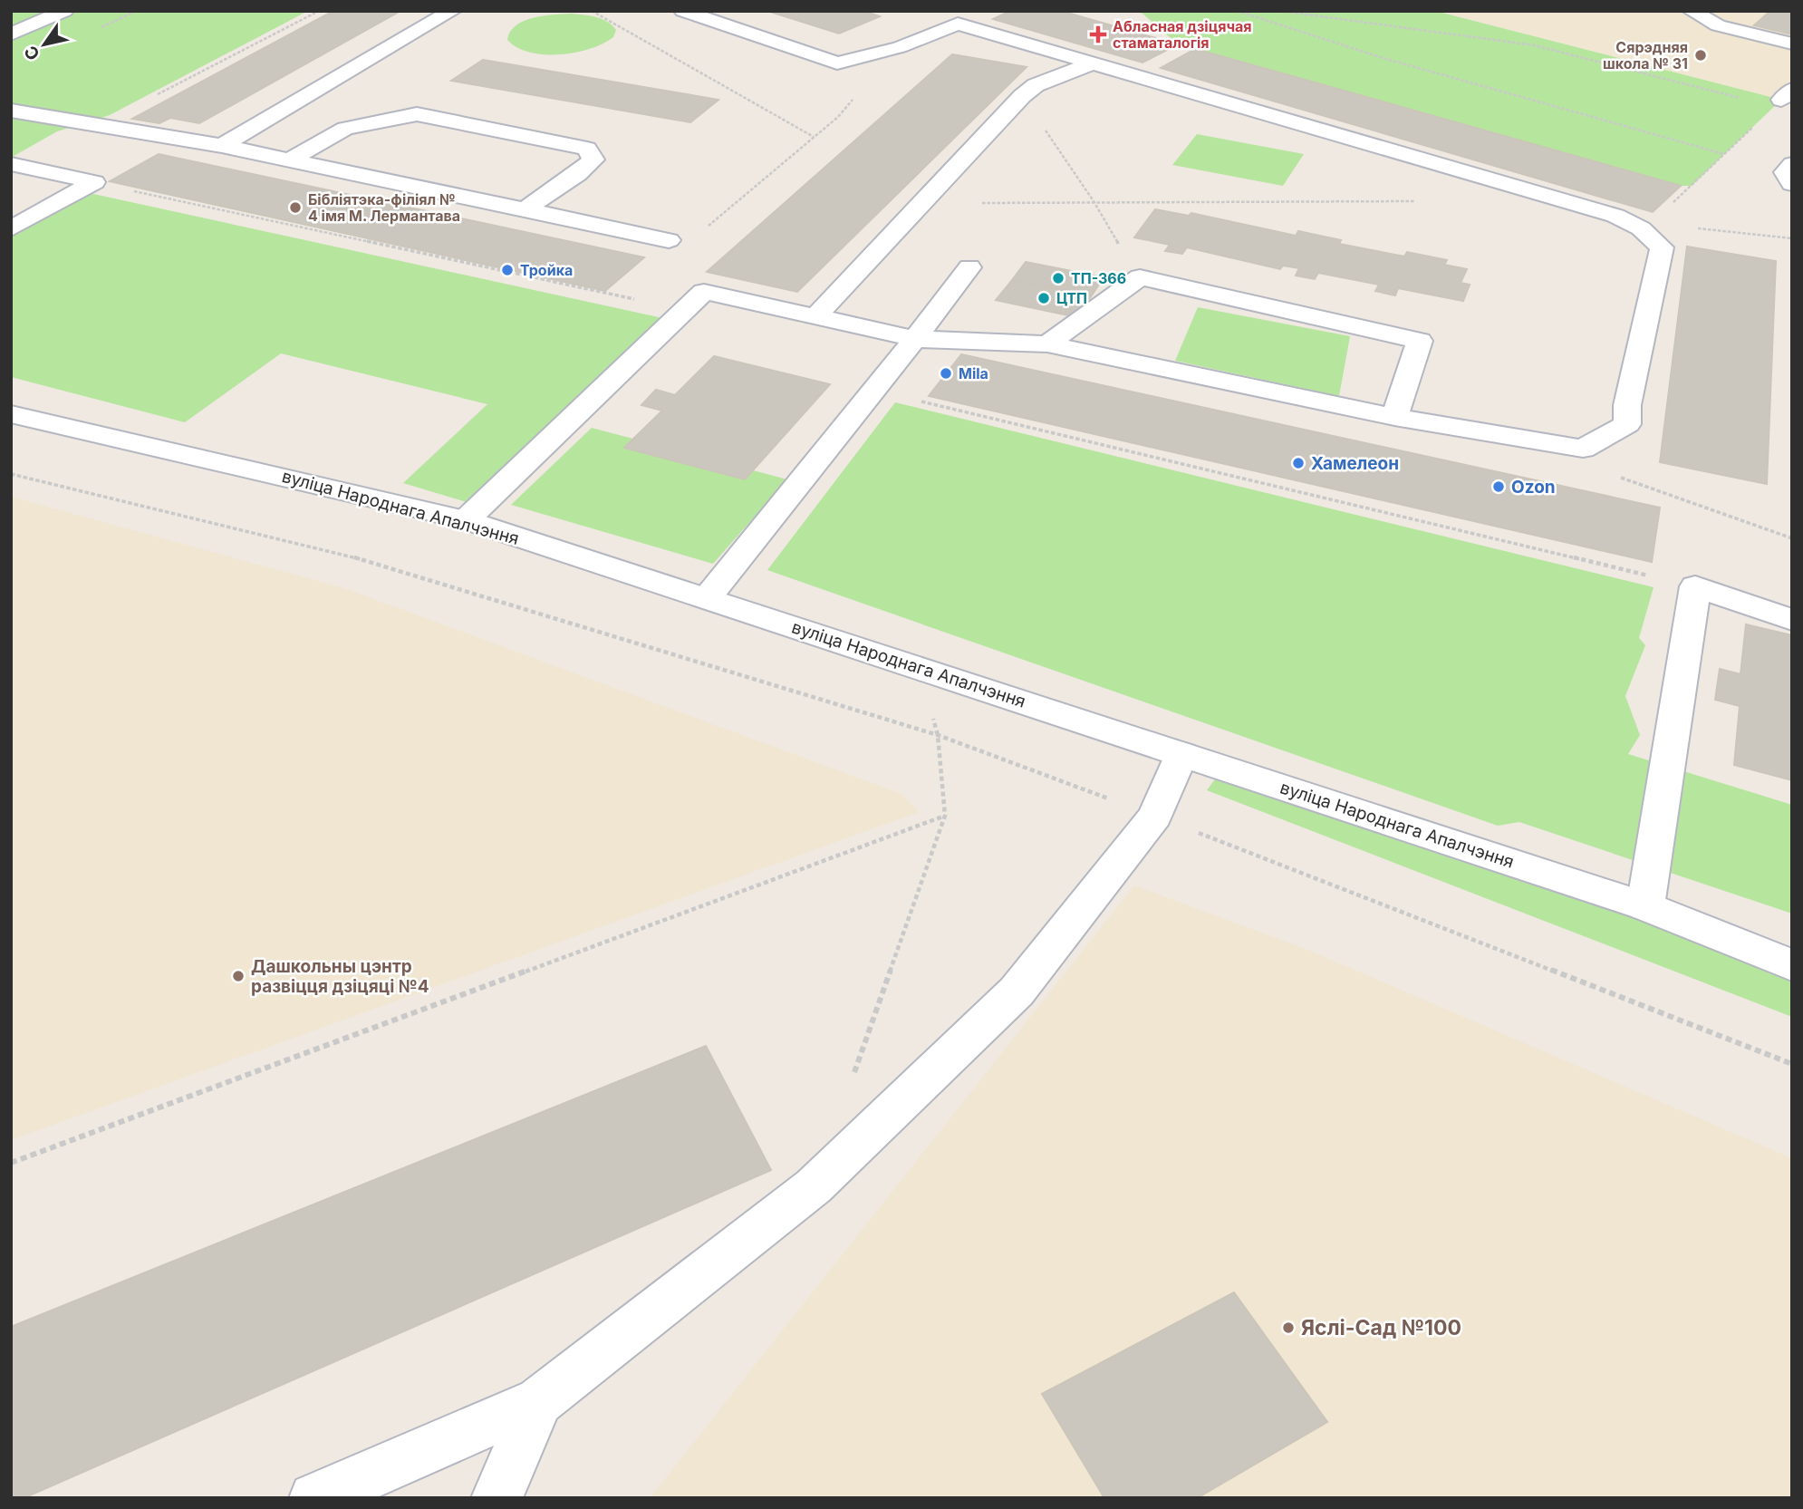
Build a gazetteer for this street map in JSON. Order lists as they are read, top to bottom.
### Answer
{
  "streets": {
    "street": ["вуліца Народнага Апалчэння"]
  },
  "places": {
    "health": ["Абласная дзіцячая стаматалогія"],
    "other": [
      "Сярэдняя школа № 31",
      "Бібліятэка-філіял № 4 імя М. Лермантава",
      "Тройка",
      "ТП-366",
      "ЦТП",
      "Mila",
      "Хамелеон",
      "Ozon",
      "Дашкольны цэнтр развіцця дзіцяці №4",
      "Яслі-Сад №100"
    ]
  },
  "north": "bottom left"
}
